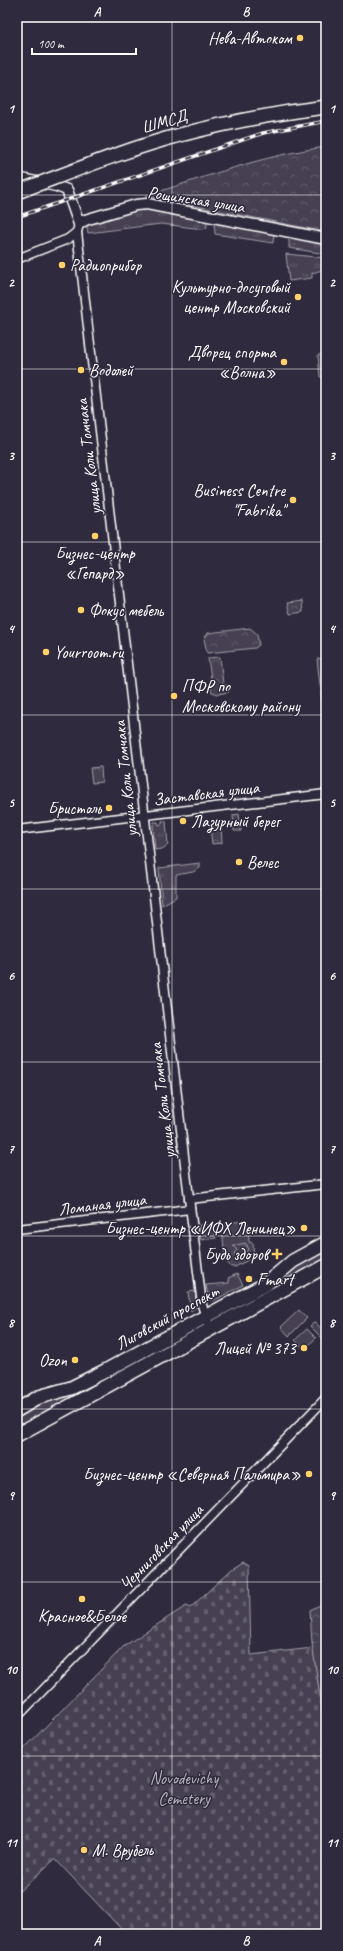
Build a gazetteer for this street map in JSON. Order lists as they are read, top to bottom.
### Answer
{
  "streets": {
    "main road": ["ШМСД", "Лиговский проспект"],
    "street": [
      "Рощинская улица",
      "улица Коли Томчака",
      "Заставская улица",
      "Ломаная улица",
      "Черниговская улица"
    ]
  },
  "crossings": [
    ["Рощинская улица", "улица Коли Томчака"],
    ["улица Коли Томчака", "Заставская улица"],
    ["улица Коли Томчака", "Ломаная улица"],
    ["улица Коли Томчака", "Лиговский проспект"]
  ],
  "parks": ["Novodevichy Cemetery"],
  "places": {
    "other": [
      "Нева-Автоком",
      "Радиоприбор",
      "Культурно-досуговый центр Московский",
      "Дворец спорта «Волна»",
      "Водолей",
      "Business Centre \"Fabrika\"",
      "Бизнес-центр «Гепард»",
      "Фокус мебель",
      "Yourroom.ru",
      "ПФР по Московскому району",
      "Бристоль",
      "Лазурный берег",
      "Велес",
      "Бизнес-центр «ИФХ Ленинец»",
      "Fmart",
      "Лицей № 373",
      "Ozon",
      "Бизнес-центр «Северная Пальмира»",
      "Красное&Белое",
      "М. Врубель"
    ],
    "health": ["Будь здоров"]
  },
  "scale_bar": "100 m",
  "grid": {
    "columns": ["A", "B"],
    "rows": [
      "1",
      "2",
      "3",
      "4",
      "5",
      "6",
      "7",
      "8",
      "9",
      "10",
      "11"
    ]
  }
}
